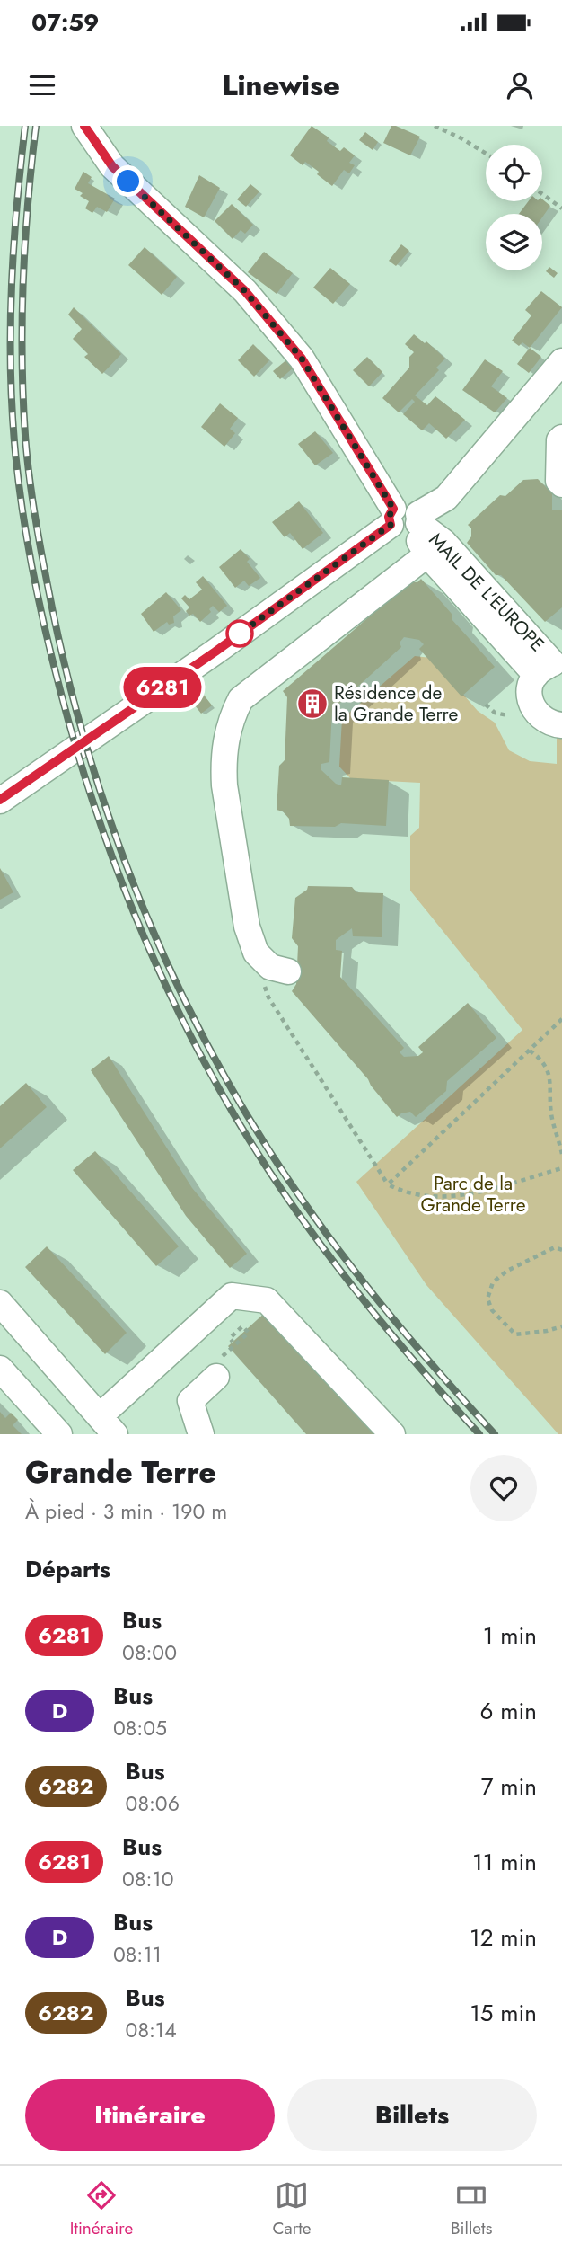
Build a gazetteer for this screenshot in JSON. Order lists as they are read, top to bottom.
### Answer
{
  "streets": {
    "street": ["MAIL DE L'EUROPE"]
  },
  "parks": ["Parc de la Grande Terre"],
  "places": {
    "building": ["Résidence de la Grande Terre"]
  },
  "lines": ["bus line 6281"],
  "page": {
    "status": "07:59",
    "header": "Linewise",
    "on_map": "6281",
    "heading": [
      ["Grande Terre", "À pied · 3 min · 190 m"],
      "Départs"
    ],
    "list": [
      {
        "mark": "6281",
        "name": "Bus",
        "note": "08:00",
        "value": "1 min"
      },
      {
        "mark": "D",
        "name": "Bus",
        "note": "08:05",
        "value": "6 min"
      },
      {
        "mark": "6282",
        "name": "Bus",
        "note": "08:06",
        "value": "7 min"
      },
      {
        "mark": "6281",
        "name": "Bus",
        "note": "08:10",
        "value": "11 min"
      },
      {
        "mark": "D",
        "name": "Bus",
        "note": "08:11",
        "value": "12 min"
      },
      {
        "mark": "6282",
        "name": "Bus",
        "note": "08:14",
        "value": "15 min"
      }
    ],
    "buttons": ["Itinéraire", "Billets"],
    "tabs": ["Itinéraire", "Carte", "Billets"]
  }
}
